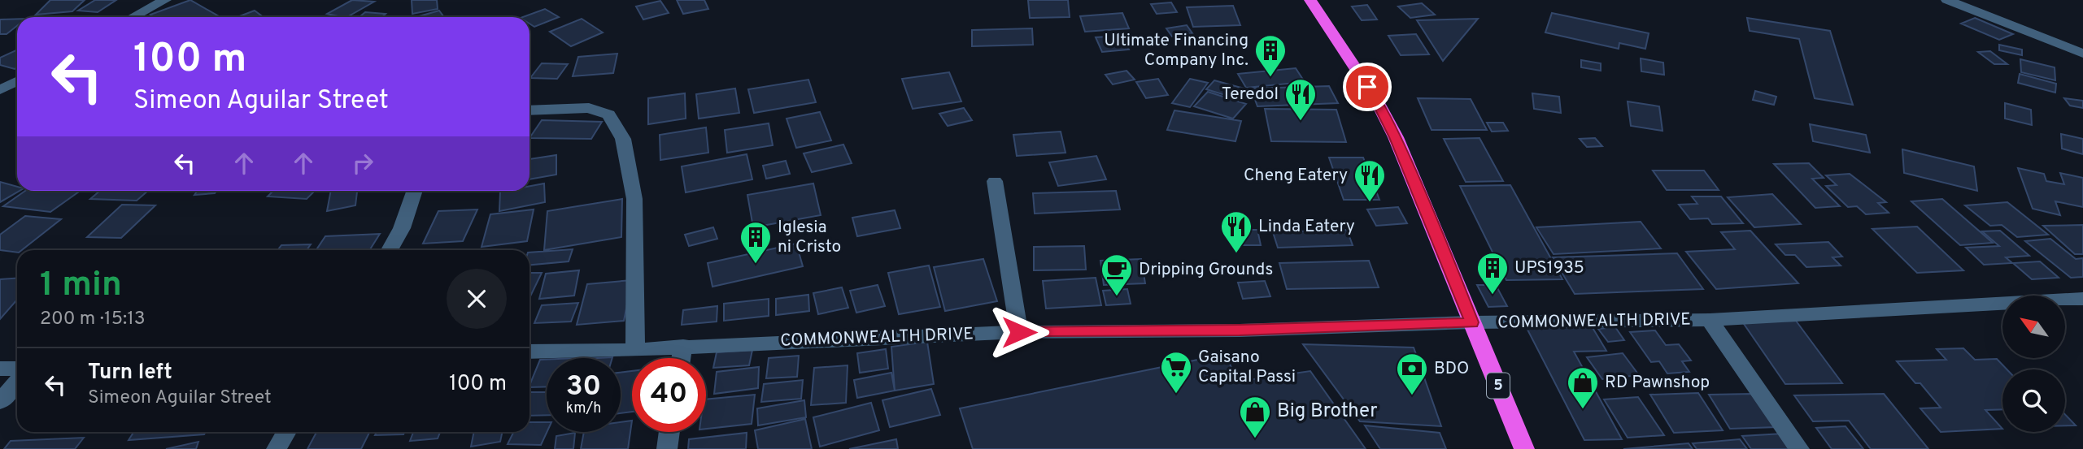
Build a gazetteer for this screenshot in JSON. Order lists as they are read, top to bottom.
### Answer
{
  "streets": {
    "highway": ["5"],
    "street": ["COMMONWEALTH DRIVE"]
  },
  "crossings": [
    ["COMMONWEALTH DRIVE", "5"]
  ],
  "places": {
    "building": ["Ultimate Financing Company Inc.", "Iglesia ni Cristo", "UPS1935"],
    "restaurant": ["Teredol", "Cheng Eatery", "Linda Eatery"],
    "cafe": ["Dripping Grounds"],
    "supermarket": ["Gaisano Capital Passi"],
    "bank": ["BDO"],
    "shop": ["RD Pawnshop", "Big Brother"]
  },
  "north": "top left",
  "page": {
    "turn": ["100 m", "Simeon Aguilar Street"],
    "heading": ["1 min", "200 m · 15:13"],
    "list": [
      {
        "name": "Turn left",
        "note": "Simeon Aguilar Street",
        "value": "100 m"
      }
    ],
    "speed": "30 km/h",
    "limit": "40"
  }
}
